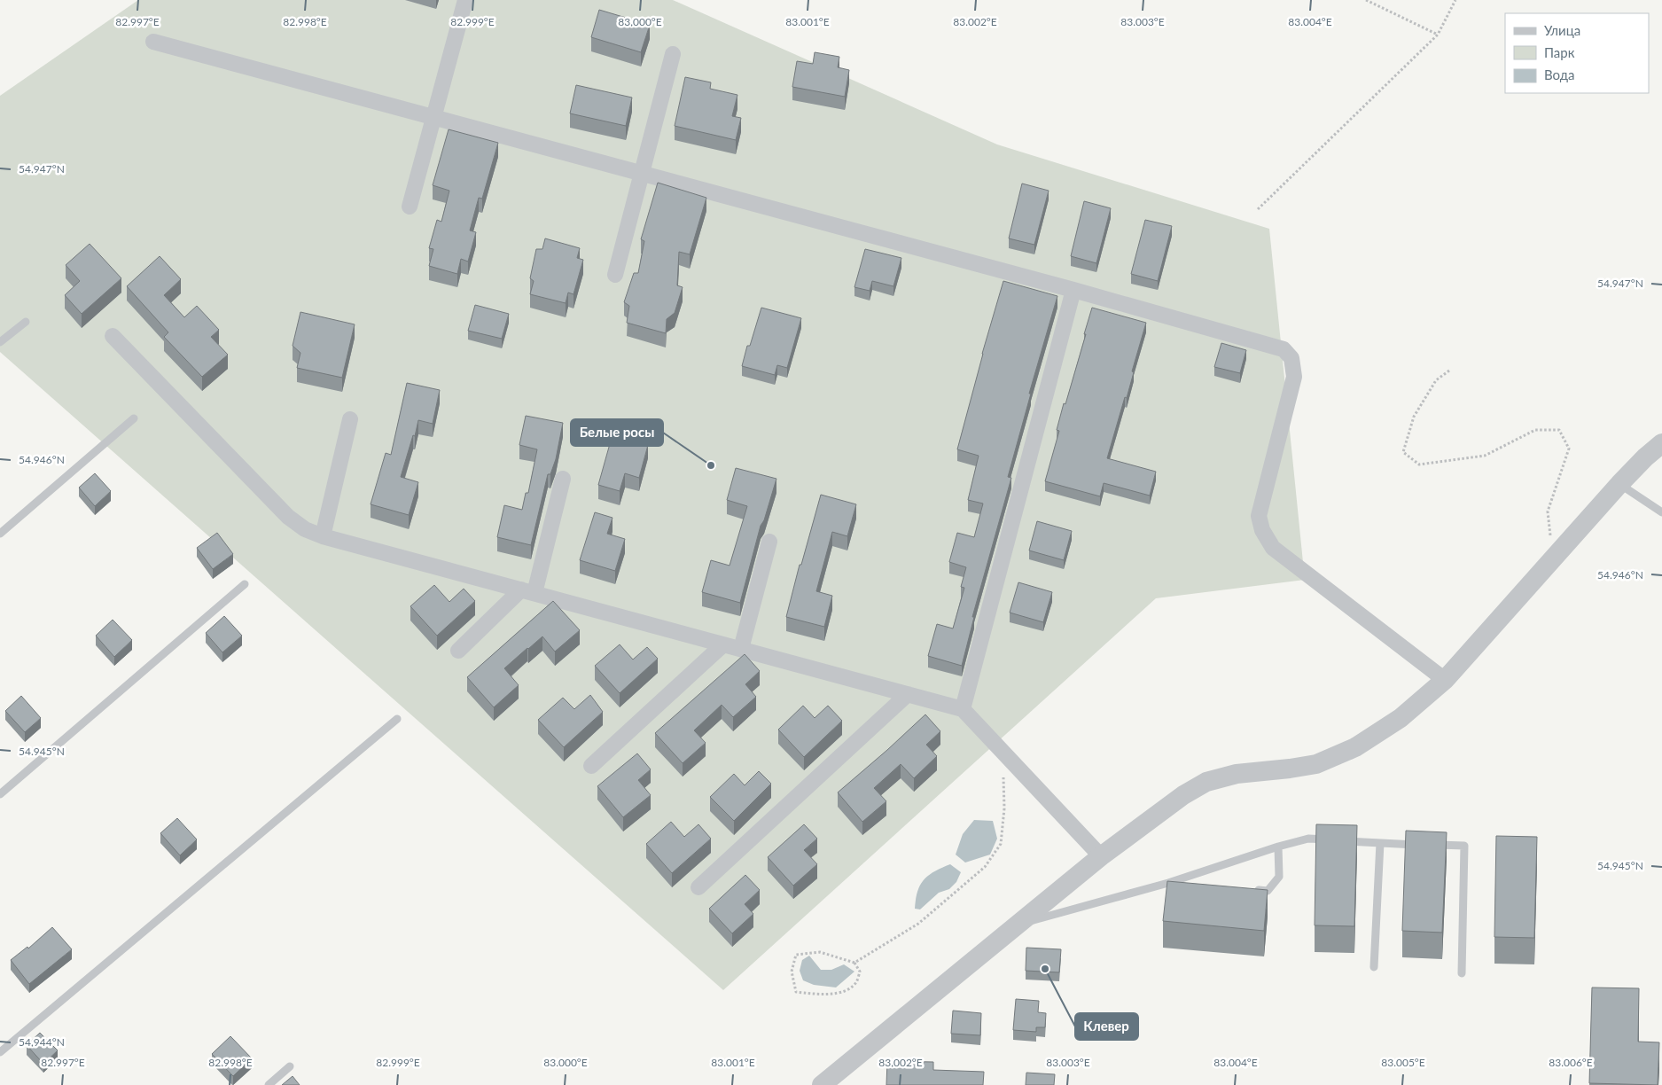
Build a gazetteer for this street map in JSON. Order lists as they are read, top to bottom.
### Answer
{
  "places": ["Белые росы", "Клевер"],
  "legend": ["Улица", "Парк", "Вода"],
  "coordinates": [
    "82.997°E",
    "82.998°E",
    "82.999°E",
    "83.000°E",
    "83.001°E",
    "83.002°E",
    "83.003°E",
    "83.004°E",
    "54.947°N",
    "54.946°N",
    "54.945°N",
    "54.944°N",
    "83.005°E",
    "83.006°E"
  ]
}
